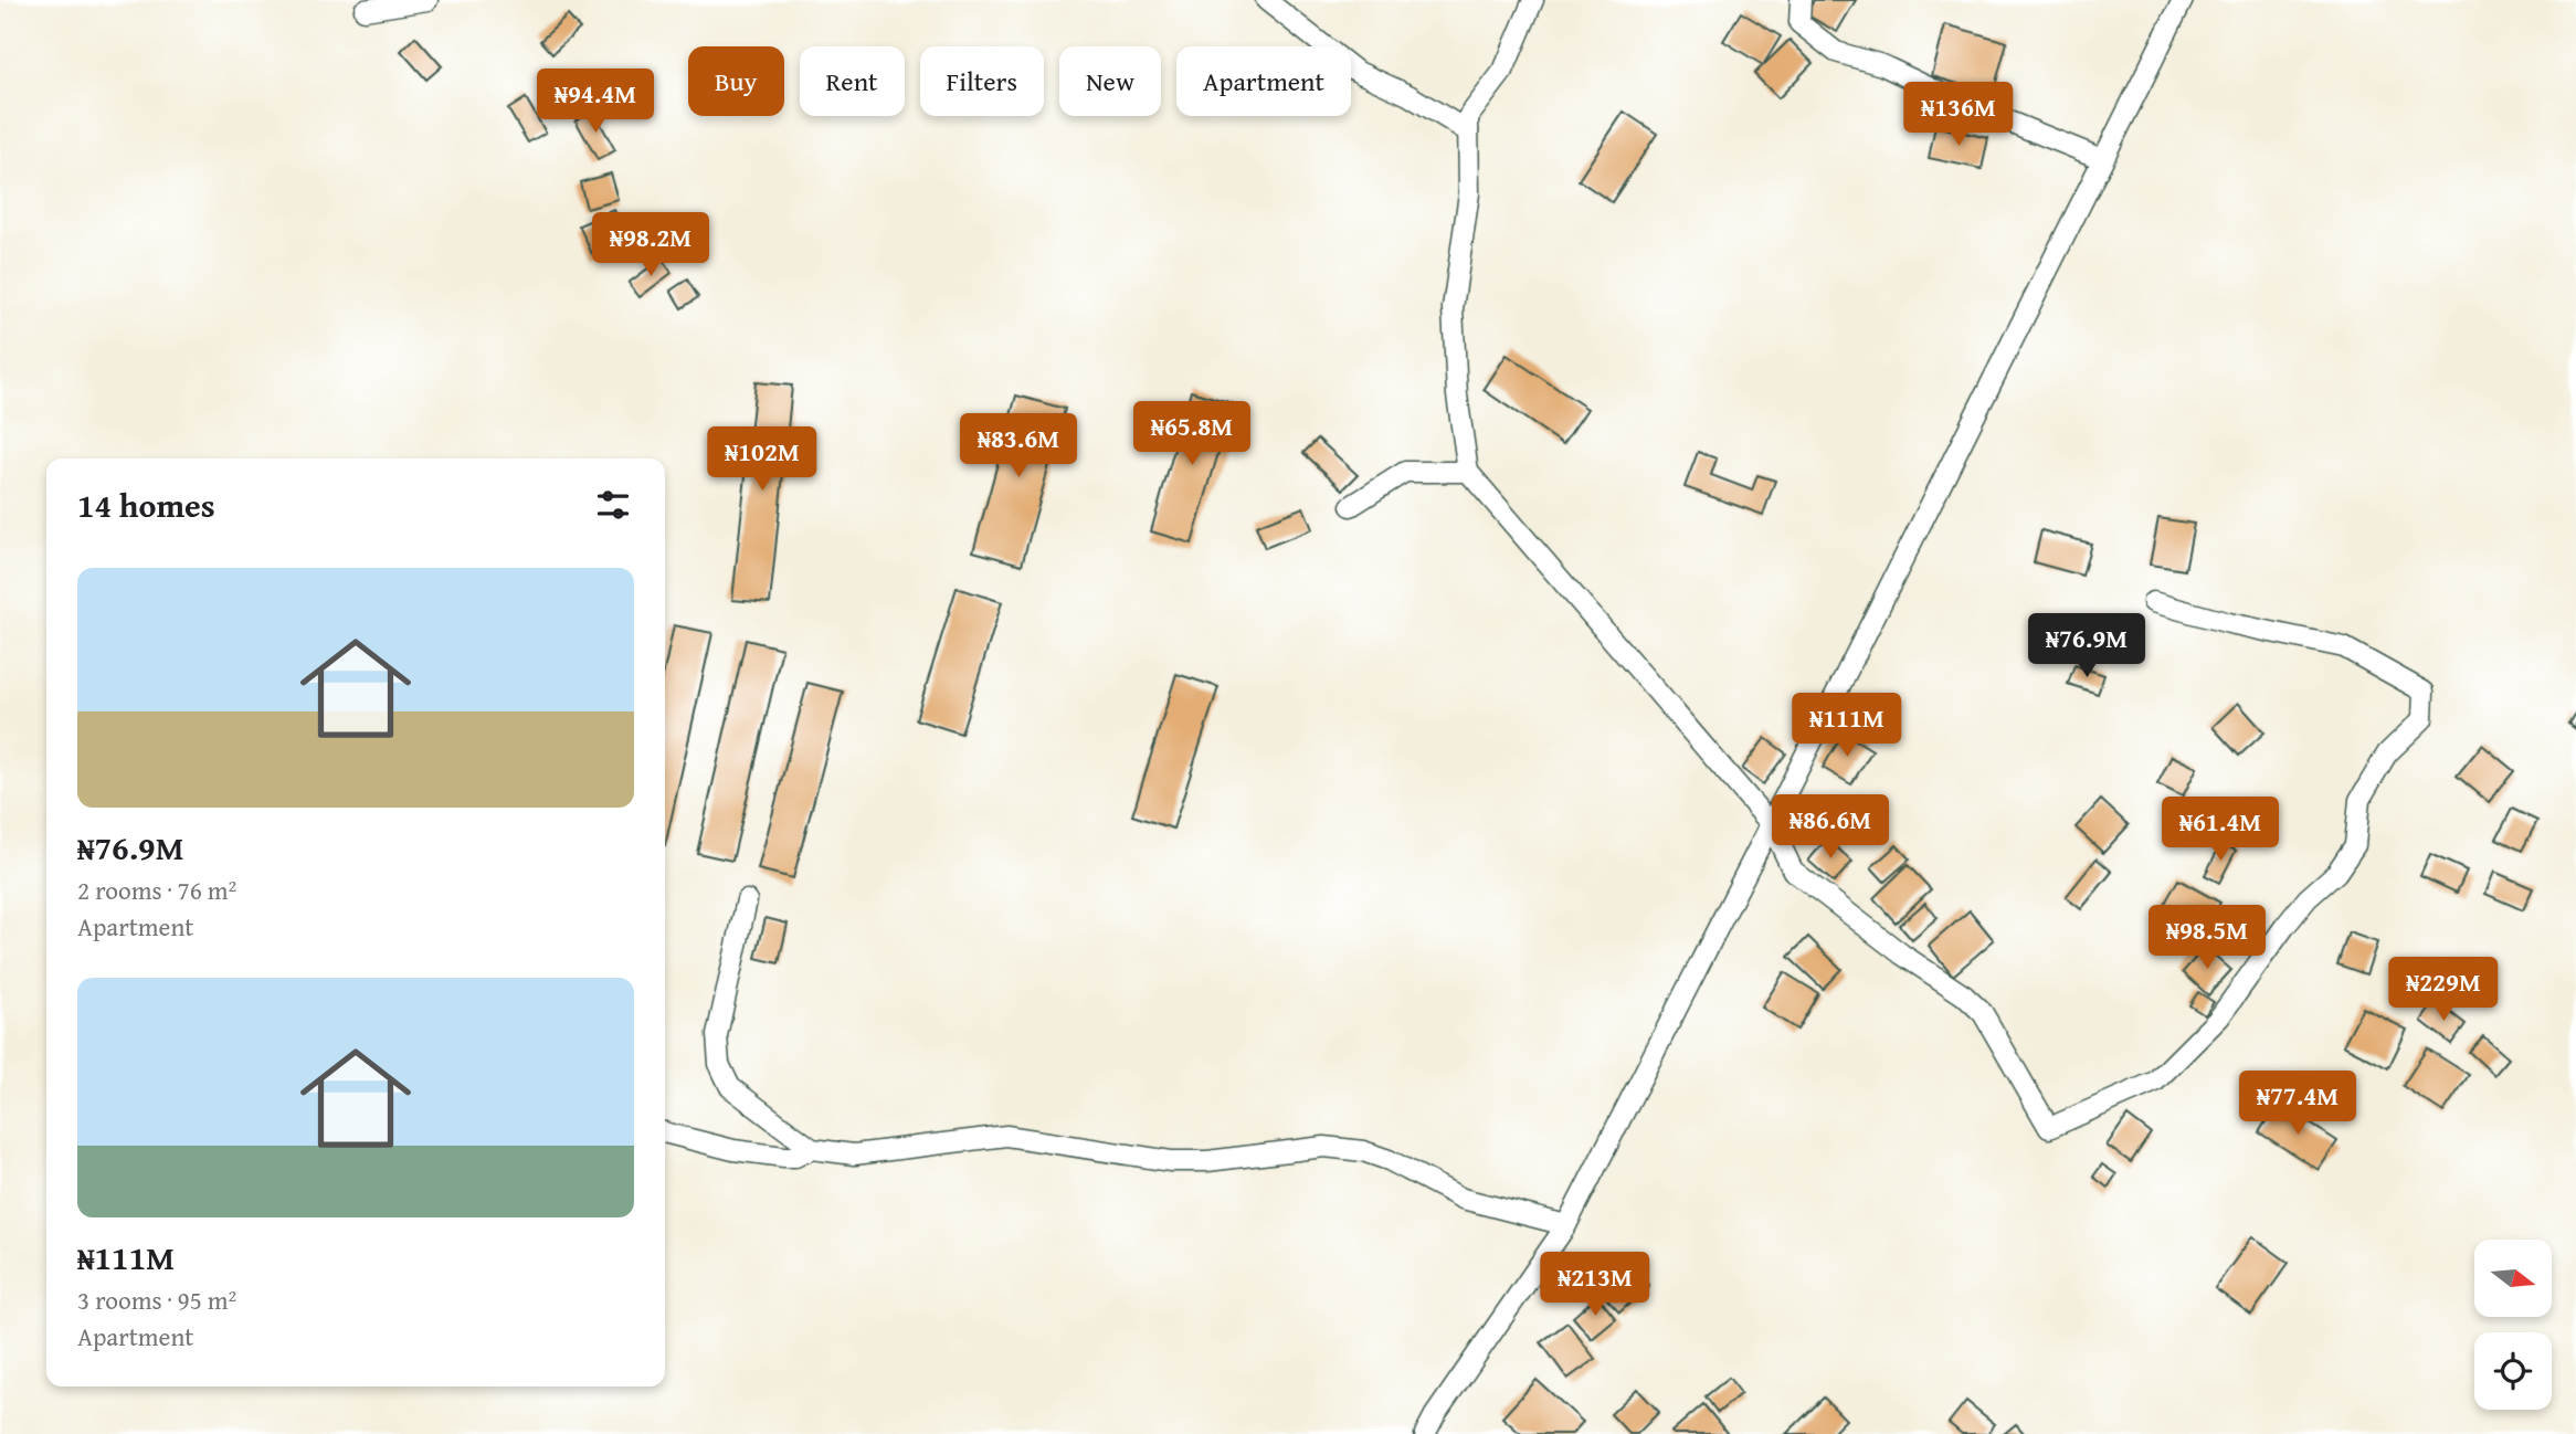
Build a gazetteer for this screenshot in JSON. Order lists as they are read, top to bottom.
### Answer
{
  "north": "right",
  "page": {
    "chip": [
      "Buy",
      "Rent",
      "Filters",
      "New",
      "Apartment"
    ],
    "price": [
      "₦94.4M",
      "₦136M",
      "₦98.2M",
      "₦65.8M",
      "₦83.6M",
      "₦102M",
      "₦76.9M",
      "₦111M",
      "₦86.6M",
      "₦61.4M",
      "₦98.5M",
      "₦229M",
      "₦77.4M",
      "₦213M"
    ],
    "heading": "14 homes",
    "list": [
      {
        "name": "₦76.9M",
        "note": "2 rooms · 76 m² · Apartment"
      },
      {
        "name": "₦111M",
        "note": "3 rooms · 95 m² · Apartment"
      }
    ]
  }
}
